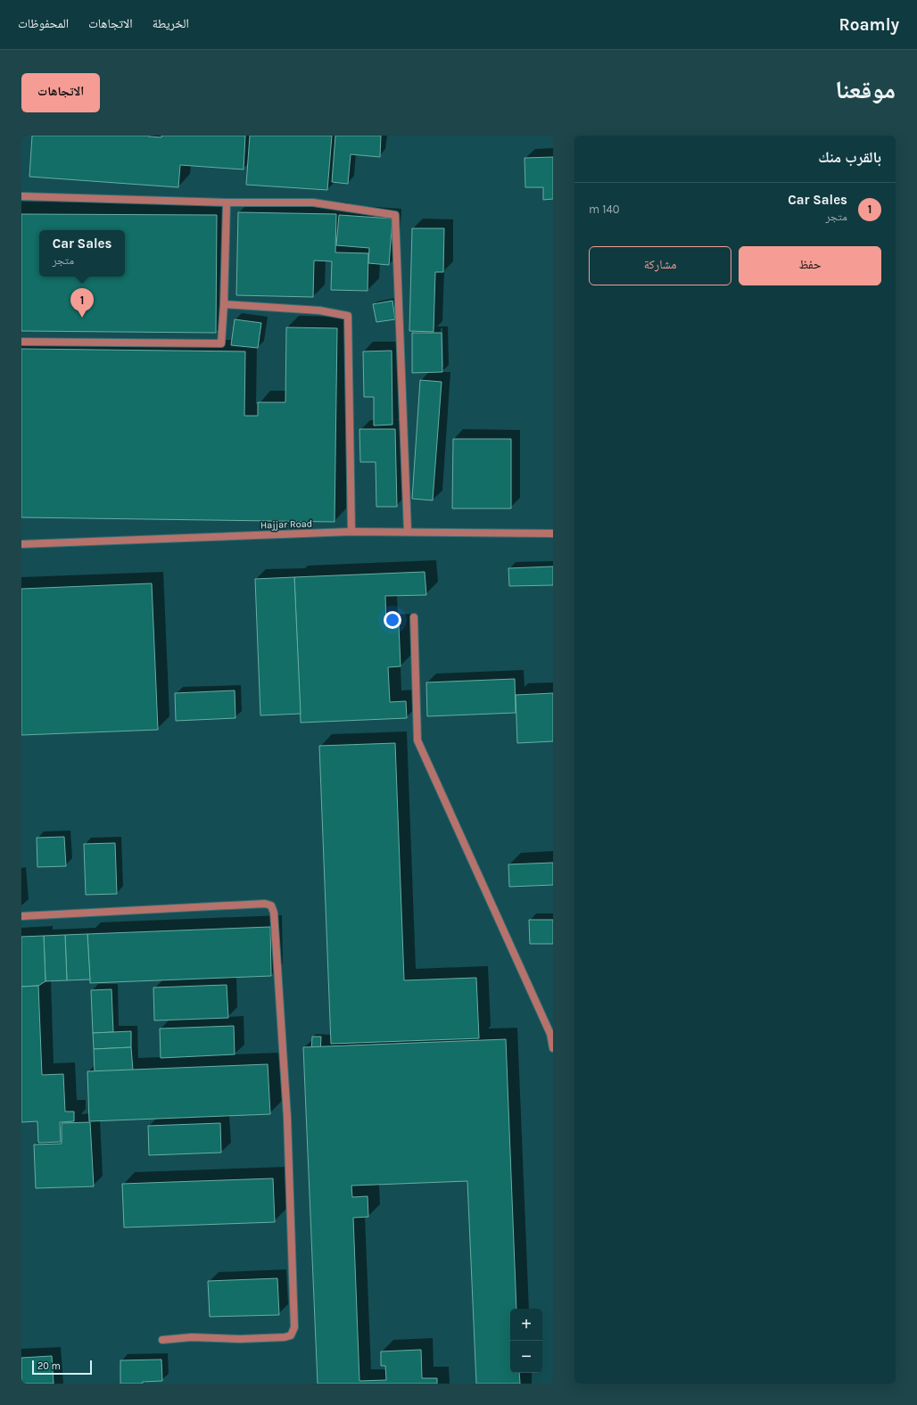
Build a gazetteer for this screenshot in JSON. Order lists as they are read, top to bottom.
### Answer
{
  "streets": {
    "lane": ["Hajjar Road"]
  },
  "scale_bar": "20 m",
  "page": {
    "header": "Roamly",
    "nav": ["الخريطة", "الاتجاهات", "المحفوظات"],
    "title": "موقعنا",
    "buttons": [
      "الاتجاهات",
      ["حفظ", "مشاركة"]
    ],
    "heading": "بالقرب منك",
    "list": [
      {
        "mark": "1",
        "name": "Car Sales",
        "note": "متجر",
        "value": "140 m"
      }
    ],
    "popup": ["Car Sales", "متجر"],
    "pins": "1",
    "map_buttons": ["+", "−"],
    "scale": "20 m"
  }
}
